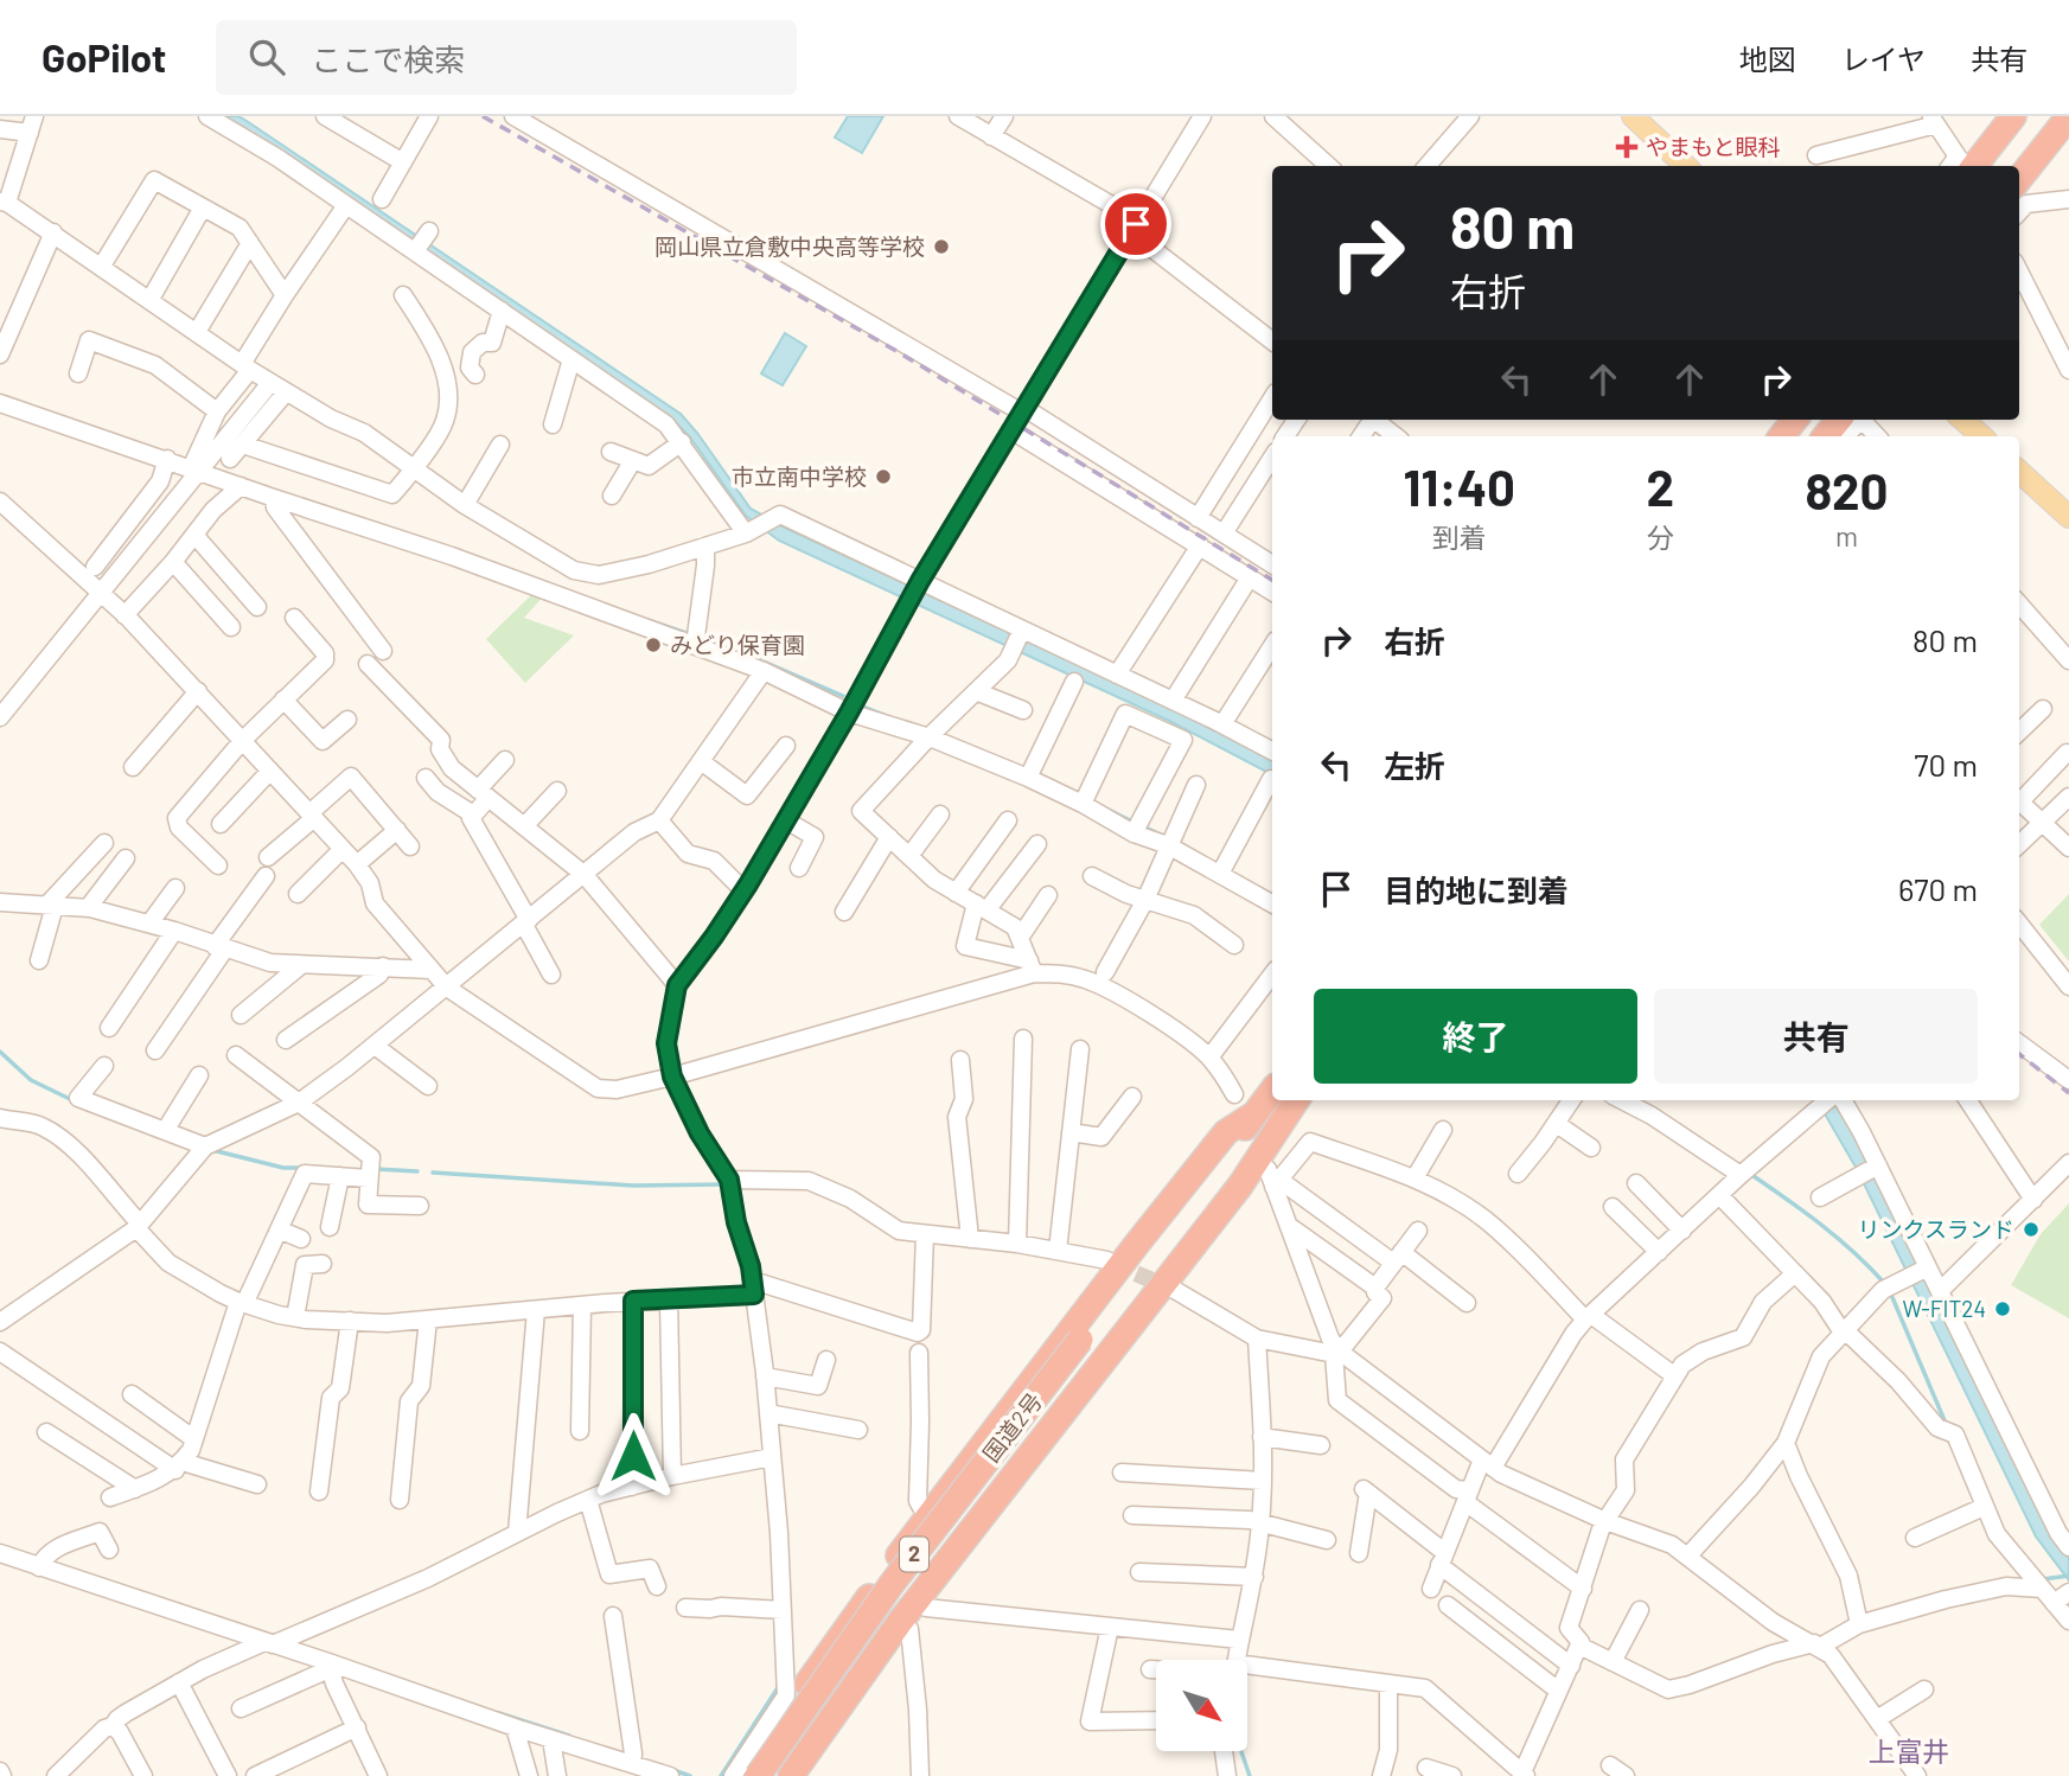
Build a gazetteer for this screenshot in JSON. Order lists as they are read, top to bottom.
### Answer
{
  "streets": {
    "highway": ["国道2号", "2"]
  },
  "districts": ["上富井"],
  "places": {
    "health": ["やまもと眼科"],
    "other": [
      "岡山県立倉敷中央高等学校",
      "市立南中学校",
      "みどり保育園",
      "リンクスランド",
      "W-FIT24"
    ]
  },
  "north": "bottom right",
  "page": {
    "header": "GoPilot",
    "search": "ここで検索",
    "nav": ["地図", "レイヤ", "共有"],
    "turn": ["80 m", "右折"],
    "eta": [
      "11:40",
      "到着",
      "2",
      "分",
      "820",
      "m"
    ],
    "list": [
      {
        "name": "右折",
        "value": "80 m"
      },
      {
        "name": "左折",
        "value": "70 m"
      },
      {
        "name": "目的地に到着",
        "value": "670 m"
      }
    ],
    "buttons": ["終了", "共有"]
  }
}
